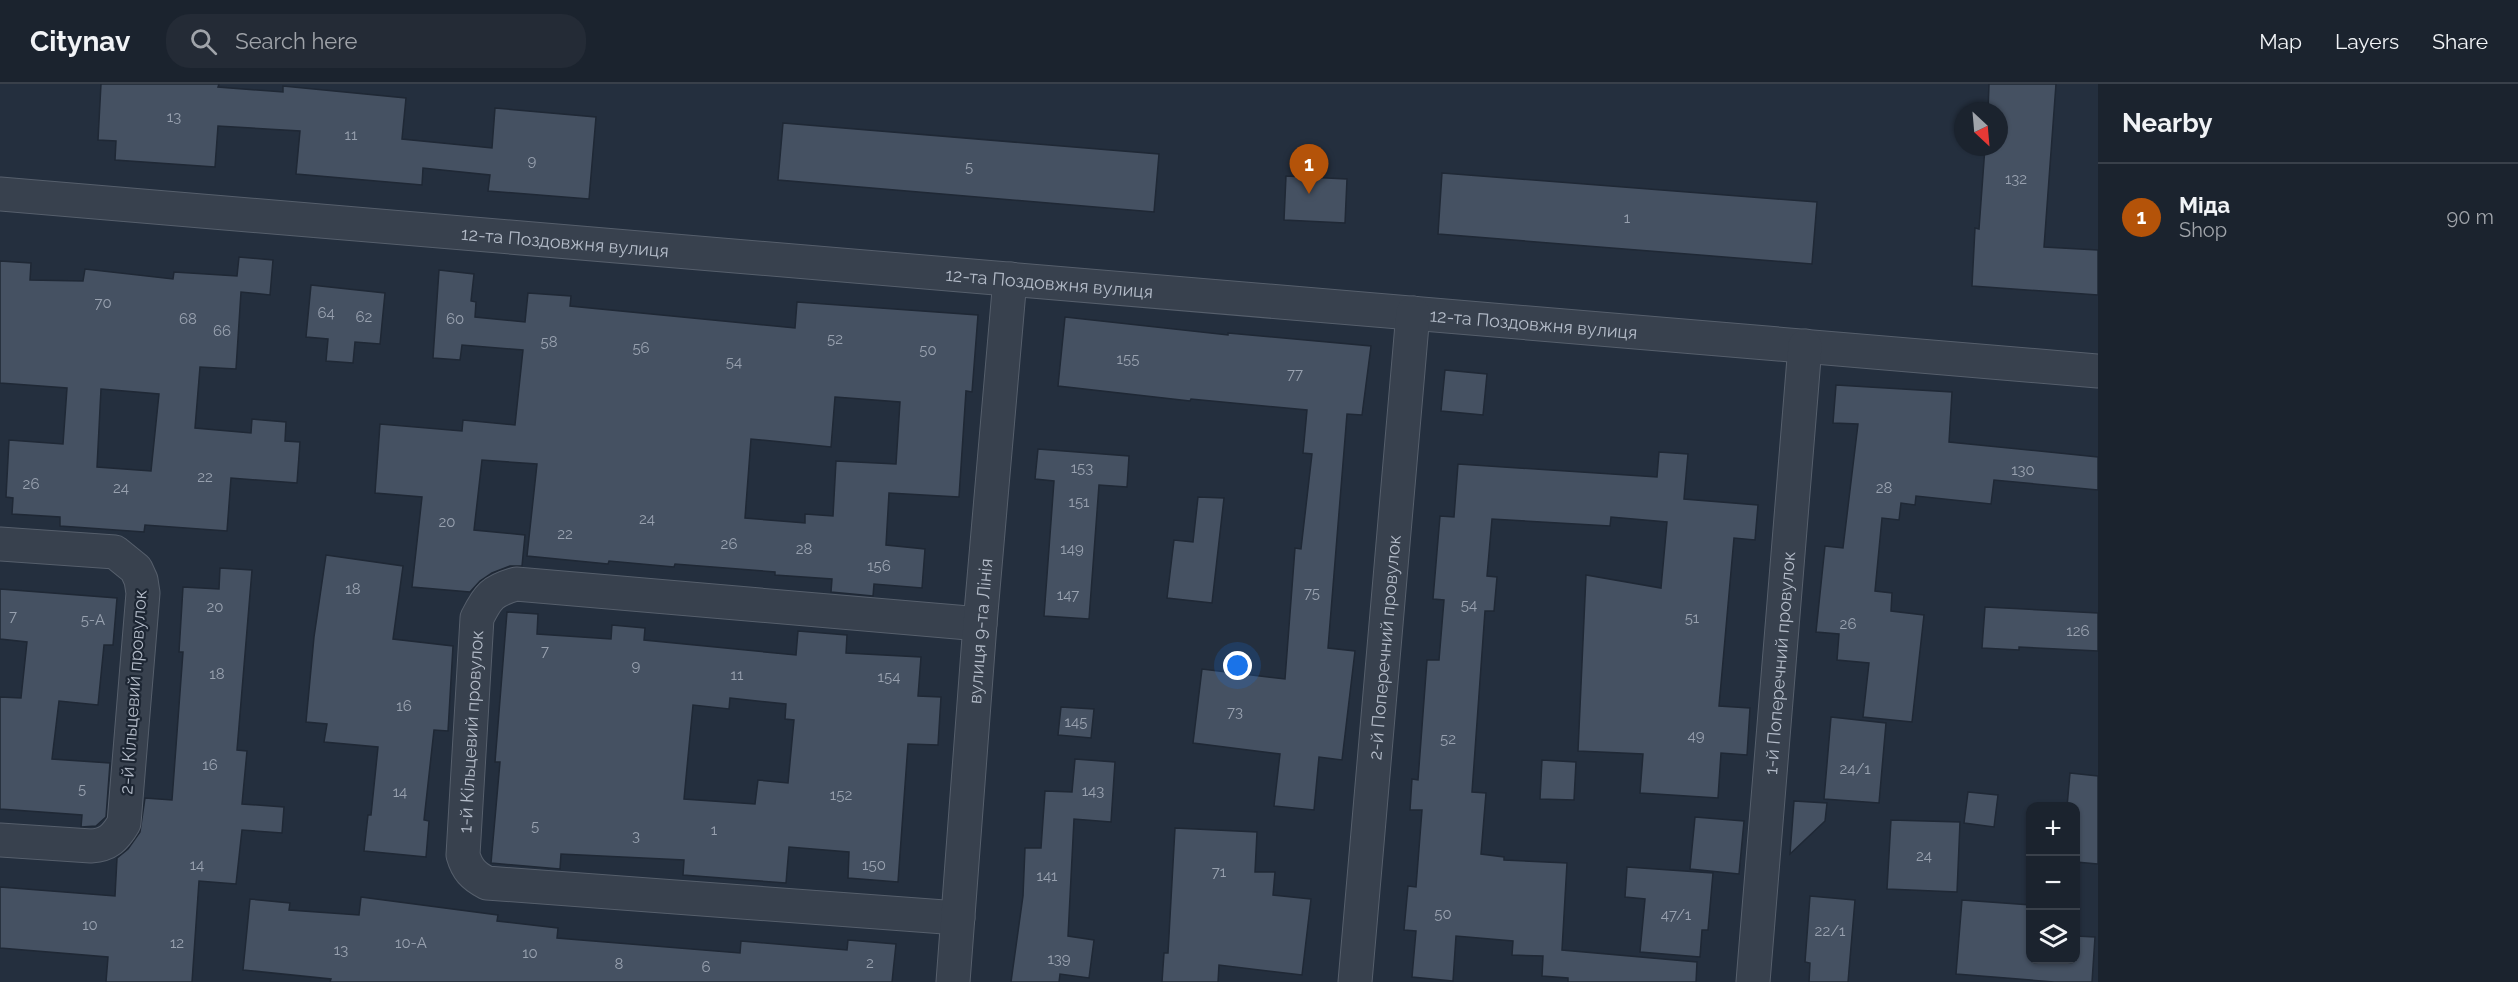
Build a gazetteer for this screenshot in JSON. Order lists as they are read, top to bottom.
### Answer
{
  "streets": {
    "street": [
      "12-та Поздовжня вулиця",
      "вулиця 9-та Лінія",
      "2-й Поперечний провулок",
      "1-й Поперечний провулок",
      "2-й Кільцевий провулок",
      "1-й Кільцевий провулок"
    ]
  },
  "crossings": [
    ["12-та Поздовжня вулиця", "вулиця 9-та Лінія"],
    ["12-та Поздовжня вулиця", "2-й Поперечний провулок"],
    ["12-та Поздовжня вулиця", "1-й Поперечний провулок"],
    ["вулиця 9-та Лінія", "1-й Кільцевий провулок"]
  ],
  "house_numbers": [
    "13",
    "11",
    "9",
    "5",
    "132",
    "1",
    "70",
    "64",
    "62",
    "68",
    "60",
    "66",
    "52",
    "58",
    "56",
    "50",
    "155",
    "54",
    "77",
    "153",
    "130",
    "22",
    "26",
    "24",
    "28",
    "151",
    "24",
    "20",
    "22",
    "26",
    "28",
    "149",
    "156",
    "18",
    "75",
    "147",
    "54",
    "20",
    "7",
    "51",
    "5-А",
    "26",
    "126",
    "7",
    "9",
    "18",
    "11",
    "154",
    "16",
    "73",
    "145",
    "49",
    "52",
    "16",
    "24/1",
    "5",
    "143",
    "14",
    "152",
    "5",
    "1",
    "3",
    "24",
    "14",
    "150",
    "71",
    "141",
    "50",
    "47/1",
    "10",
    "22/1",
    "12",
    "10-А",
    "13",
    "10",
    "139",
    "2",
    "8",
    "6"
  ],
  "north": "bottom right",
  "page": {
    "header": "Citynav",
    "search": "Search here",
    "nav": ["Map", "Layers", "Share"],
    "heading": "Nearby",
    "pins": "1",
    "list": [
      {
        "mark": "1",
        "name": "Міда",
        "note": "Shop",
        "value": "90 m"
      }
    ],
    "map_buttons": ["+", "−"]
  }
}
